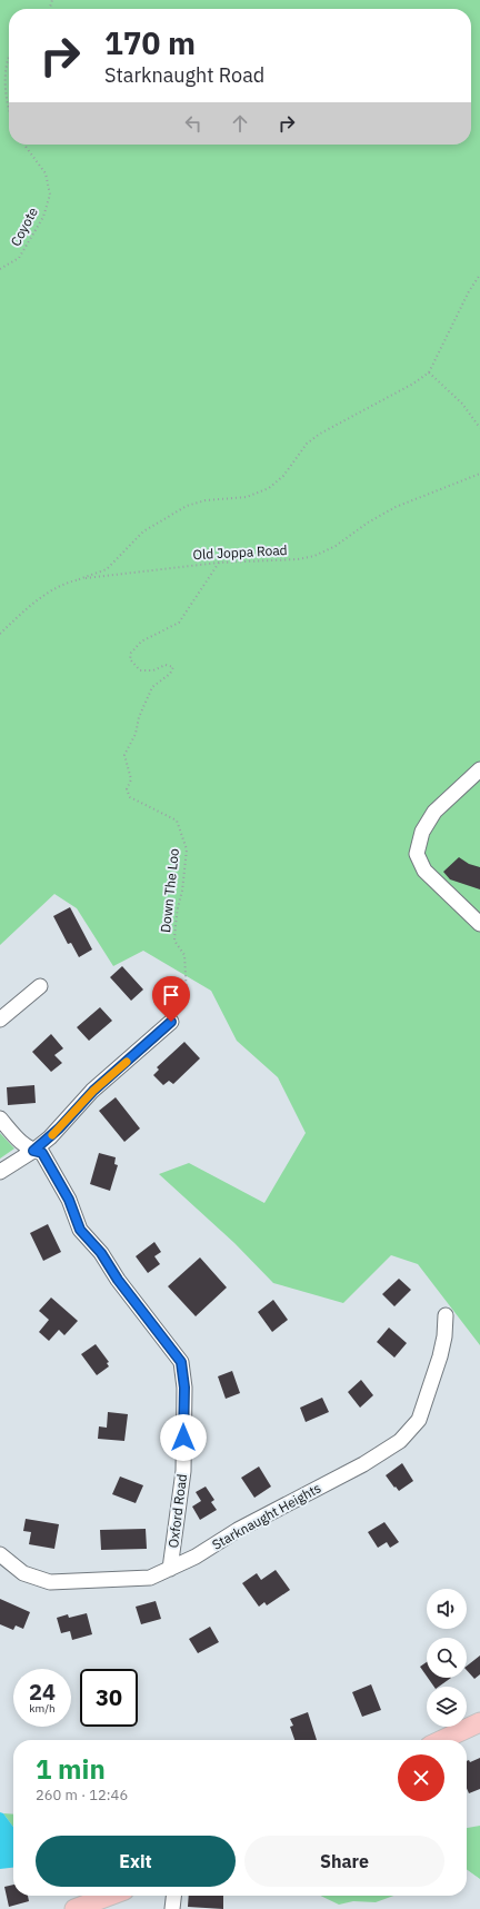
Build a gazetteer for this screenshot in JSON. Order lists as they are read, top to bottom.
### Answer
{
  "streets": {
    "street": ["Oxford Road", "Starknaught Heights"],
    "path": ["Coyote", "Old Joppa Road", "Down The Loo"]
  },
  "crossings": [
    ["Old Joppa Road", "Down The Loo"],
    ["Oxford Road", "Starknaught Heights"]
  ],
  "page": {
    "turn": ["170 m", "Starknaught Road"],
    "speed": "24 km/h",
    "limit": "30",
    "heading": ["1 min", "260 m · 12:46"],
    "buttons": ["Exit", "Share"]
  }
}
